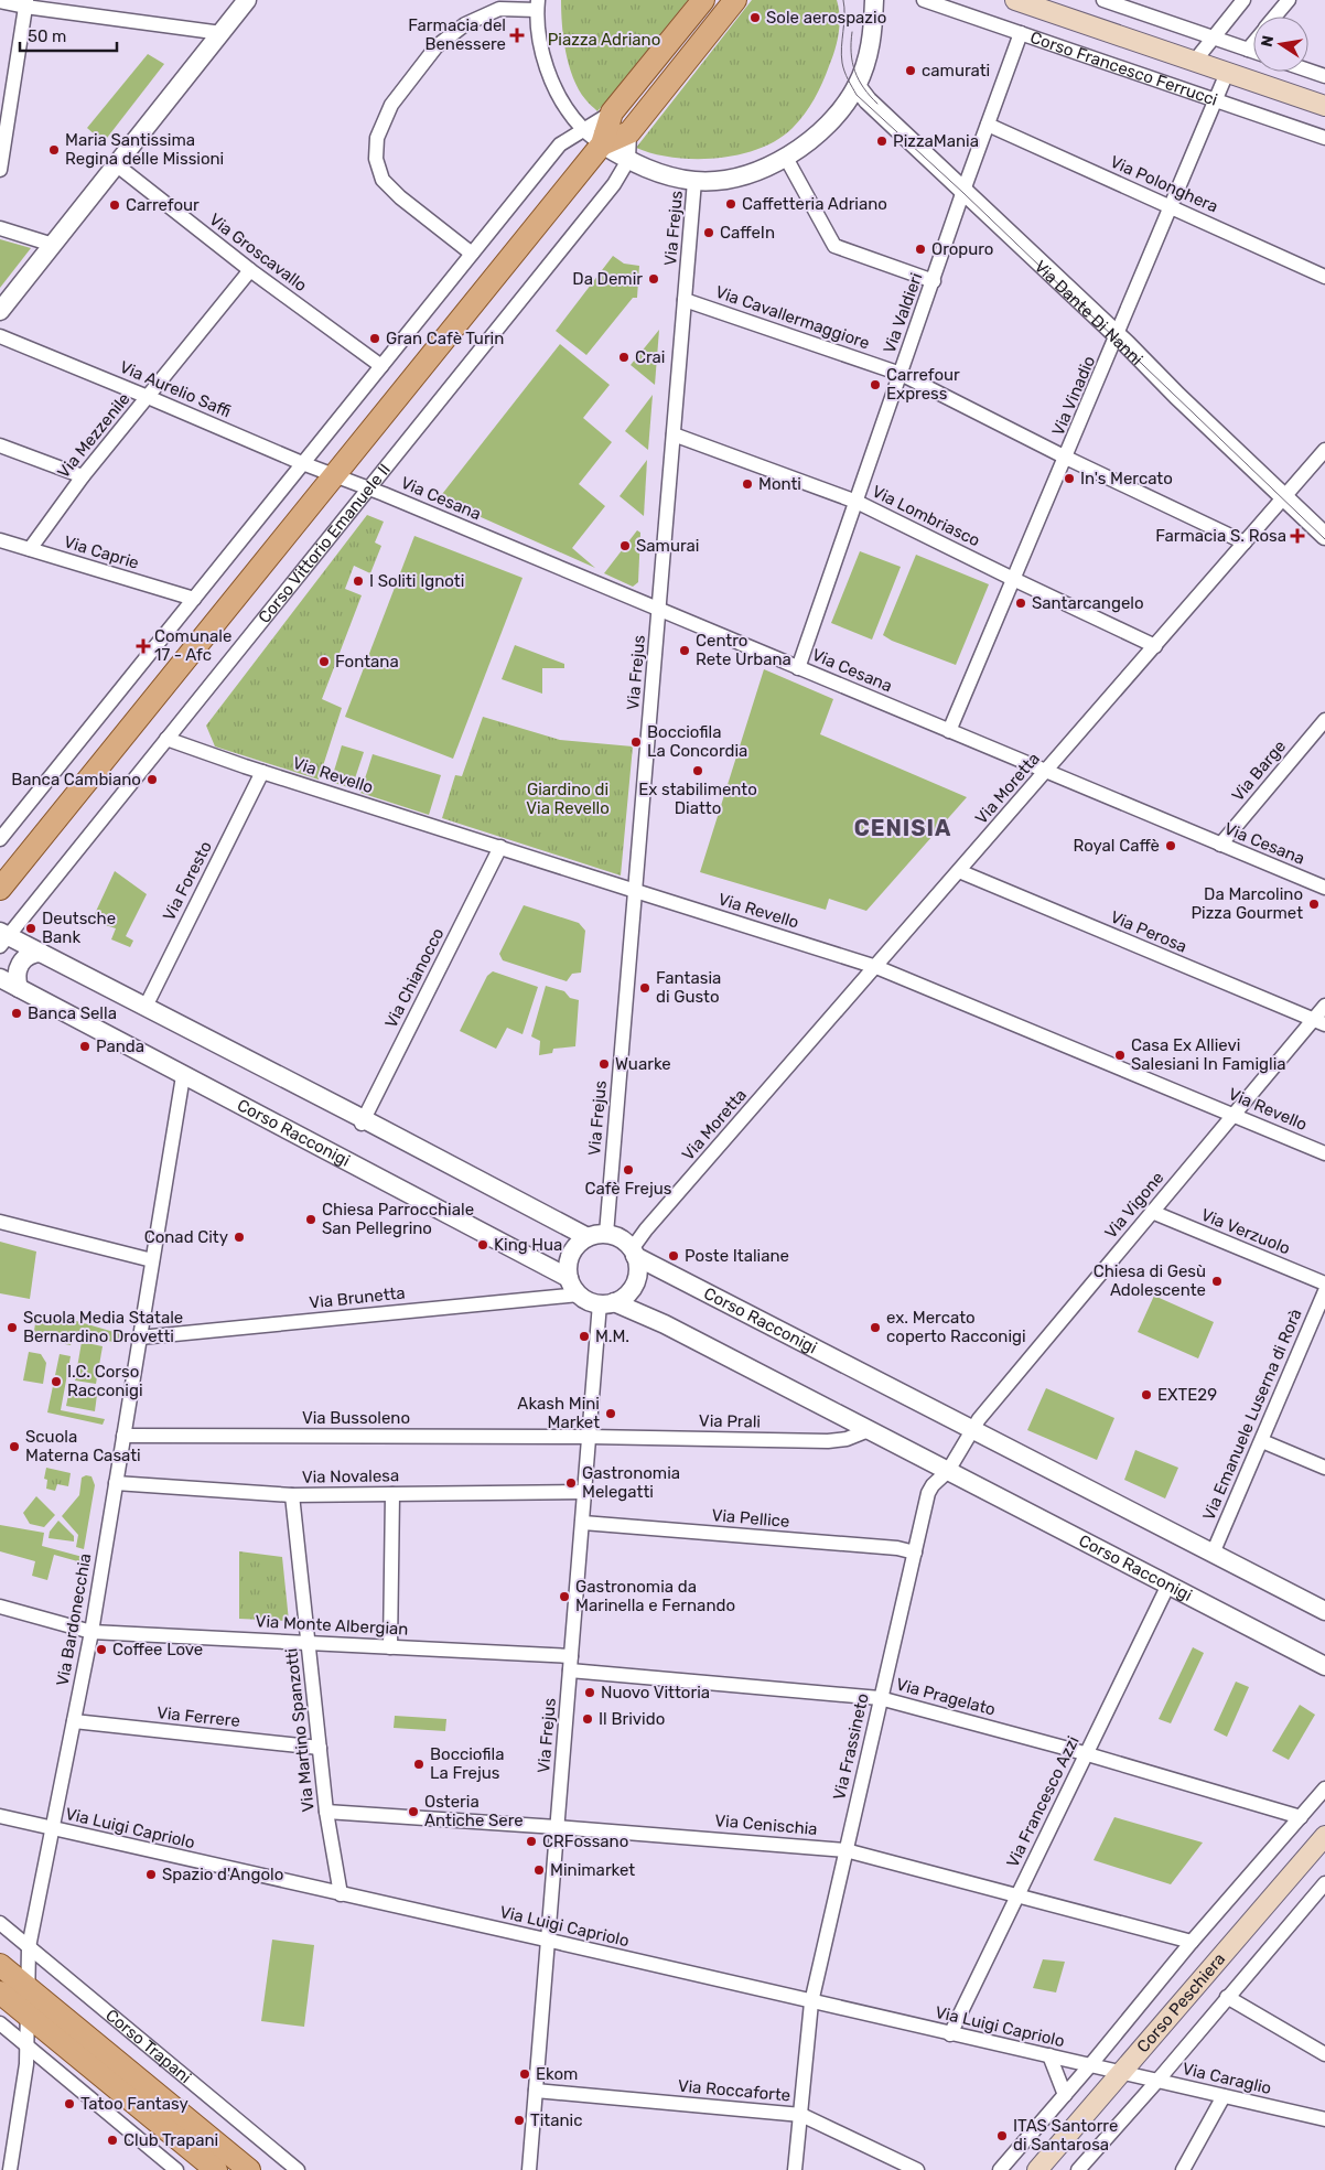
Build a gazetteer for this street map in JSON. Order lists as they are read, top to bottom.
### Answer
{
  "streets": {
    "main road": [
      "Corso Francesco Ferrucci",
      "Corso Vittorio Emanuele II",
      "Corso Peschiera",
      "Corso Trapani"
    ],
    "street": [
      "Via Polonghera",
      "Via Frejus",
      "Via Groscavallo",
      "Via Dante Di Nanni",
      "Via Valdieri",
      "Via Cavallermaggiore",
      "Via Aurelio Saffi",
      "Via Vinadio",
      "Via Mezzenile",
      "Via Cesana",
      "Via Lombriasco",
      "Via Caprie",
      "Via Barge",
      "Via Revello",
      "Via Moretta",
      "Via Foresto",
      "Via Perosa",
      "Via Chianocco",
      "Corso Racconigi",
      "Via Vigone",
      "Via Verzuolo",
      "Via Brunetta",
      "Via Emanuele Luserna di Rorà",
      "Via Bussoleno",
      "Via Prali",
      "Via Novalesa",
      "Via Pellice",
      "Via Bardonecchia",
      "Via Monte Albergian",
      "Via Pragelato",
      "Via Ferrere",
      "Via Martino Spanzotti",
      "Via Frassineto",
      "Via Francesco Azzi",
      "Via Cenischia",
      "Via Luigi Capriolo",
      "Via Caraglio",
      "Via Roccaforte"
    ]
  },
  "crossings": [
    ["Corso Francesco Ferrucci", "Via Valdieri"],
    ["Corso Francesco Ferrucci", "Via Vinadio"],
    ["Via Polonghera", "Via Valdieri"],
    ["Via Polonghera", "Via Vinadio"],
    ["Via Frejus", "Via Cavallermaggiore"],
    ["Via Frejus", "Via Cesana"],
    ["Via Frejus", "Via Lombriasco"],
    ["Via Frejus", "Via Revello"],
    ["Via Frejus", "Via Moretta"],
    ["Via Frejus", "Corso Racconigi"],
    ["Via Frejus", "Via Brunetta"],
    ["Via Frejus", "Via Bussoleno"],
    ["Via Frejus", "Via Prali"],
    ["Via Frejus", "Via Novalesa"],
    ["Via Frejus", "Via Pellice"],
    ["Via Frejus", "Via Monte Albergian"],
    ["Via Frejus", "Via Pragelato"],
    ["Via Frejus", "Via Cenischia"],
    ["Via Frejus", "Via Luigi Capriolo"],
    ["Via Frejus", "Via Roccaforte"],
    ["Via Groscavallo", "Via Mezzenile"],
    ["Via Groscavallo", "Corso Vittorio Emanuele II"],
    ["Via Dante Di Nanni", "Via Valdieri"],
    ["Via Dante Di Nanni", "Via Vinadio"],
    ["Via Dante Di Nanni", "Via Moretta"],
    ["Via Valdieri", "Via Cavallermaggiore"],
    ["Via Valdieri", "Via Cesana"],
    ["Via Valdieri", "Via Lombriasco"],
    ["Via Cavallermaggiore", "Via Vinadio"],
    ["Via Cavallermaggiore", "Via Moretta"],
    ["Via Aurelio Saffi", "Via Mezzenile"],
    ["Via Aurelio Saffi", "Via Cesana"],
    ["Via Aurelio Saffi", "Corso Vittorio Emanuele II"],
    ["Via Vinadio", "Via Cesana"],
    ["Via Vinadio", "Via Lombriasco"],
    ["Via Mezzenile", "Via Caprie"],
    ["Via Cesana", "Corso Vittorio Emanuele II"],
    ["Via Cesana", "Via Barge"],
    ["Via Cesana", "Via Moretta"],
    ["Via Lombriasco", "Via Moretta"],
    ["Corso Vittorio Emanuele II", "Via Caprie"],
    ["Corso Vittorio Emanuele II", "Via Revello"],
    ["Via Revello", "Via Moretta"],
    ["Via Revello", "Via Foresto"],
    ["Via Revello", "Via Chianocco"],
    ["Via Revello", "Via Vigone"],
    ["Via Moretta", "Via Perosa"],
    ["Via Moretta", "Corso Racconigi"],
    ["Via Moretta", "Via Brunetta"],
    ["Via Perosa", "Via Vigone"],
    ["Corso Racconigi", "Via Vigone"],
    ["Corso Racconigi", "Via Brunetta"],
    ["Corso Racconigi", "Via Emanuele Luserna di Rorà"],
    ["Corso Racconigi", "Via Prali"],
    ["Corso Racconigi", "Via Bardonecchia"],
    ["Corso Racconigi", "Via Frassineto"],
    ["Corso Racconigi", "Via Francesco Azzi"],
    ["Via Vigone", "Via Verzuolo"],
    ["Via Brunetta", "Via Bardonecchia"],
    ["Via Bussoleno", "Via Prali"],
    ["Via Bussoleno", "Via Bardonecchia"],
    ["Via Novalesa", "Via Bardonecchia"],
    ["Via Novalesa", "Via Martino Spanzotti"],
    ["Via Pellice", "Via Frassineto"],
    ["Via Bardonecchia", "Via Monte Albergian"],
    ["Via Bardonecchia", "Via Ferrere"],
    ["Via Bardonecchia", "Via Luigi Capriolo"],
    ["Via Bardonecchia", "Corso Trapani"],
    ["Via Monte Albergian", "Via Martino Spanzotti"],
    ["Via Pragelato", "Via Frassineto"],
    ["Via Pragelato", "Via Francesco Azzi"],
    ["Via Pragelato", "Corso Peschiera"],
    ["Via Ferrere", "Via Martino Spanzotti"],
    ["Via Martino Spanzotti", "Via Cenischia"],
    ["Via Martino Spanzotti", "Via Luigi Capriolo"],
    ["Via Frassineto", "Via Cenischia"],
    ["Via Frassineto", "Via Luigi Capriolo"],
    ["Via Frassineto", "Via Roccaforte"],
    ["Via Francesco Azzi", "Via Cenischia"],
    ["Via Francesco Azzi", "Via Luigi Capriolo"],
    ["Via Cenischia", "Corso Peschiera"],
    ["Via Luigi Capriolo", "Corso Peschiera"],
    ["Via Luigi Capriolo", "Via Caraglio"],
    ["Corso Peschiera", "Via Caraglio"]
  ],
  "districts": ["CENISIA"],
  "parks": ["Piazza Adriano", "Giardino di Via Revello"],
  "places": {
    "other": [
      "Sole aerospazio",
      "camurati",
      "PizzaMania",
      "Maria Santissima Regina delle Missioni",
      "Caffetteria Adriano",
      "Carrefour",
      "CaffeIn",
      "Oropuro",
      "Da Demir",
      "Gran Cafè Turin",
      "Crai",
      "Carrefour Express",
      "In's Mercato",
      "Monti",
      "Samurai",
      "I Soliti Ignoti",
      "Santarcangelo",
      "Centro Rete Urbana",
      "Fontana",
      "Bocciofila La Concordia",
      "Ex stabilimento Diatto",
      "Banca Cambiano",
      "Royal Caffè",
      "Da Marcolino Pizza Gourmet",
      "Deutsche Bank",
      "Fantasia di Gusto",
      "Banca Sella",
      "Panda",
      "Casa Ex Allievi Salesiani In Famiglia",
      "Wuarke",
      "Cafè Frejus",
      "Chiesa Parrocchiale San Pellegrino",
      "Conad City",
      "King Hua",
      "Poste Italiane",
      "Chiesa di Gesù Adolescente",
      "Scuola Media Statale Bernardino Drovetti",
      "ex. Mercato coperto Racconigi",
      "M.M.",
      "I.C. Corso Racconigi",
      "EXTE29",
      "Akash Mini Market",
      "Scuola Materna Casati",
      "Gastronomia Melegatti",
      "Gastronomia da Marinella e Fernando",
      "Coffee Love",
      "Nuovo Vittoria",
      "Il Brivido",
      "Bocciofila La Frejus",
      "Osteria Antiche Sere",
      "CRFossano",
      "Minimarket",
      "Spazio d'Angolo",
      "Ekom",
      "Tatoo Fantasy",
      "Titanic",
      "ITAS Santorre di Santarosa",
      "Club Trapani"
    ],
    "health": ["Farmacia del Benessere", "Farmacia S. Rosa", "Comunale 17 - Afc"]
  },
  "scale_bar": "50 m",
  "north": "left"
}
